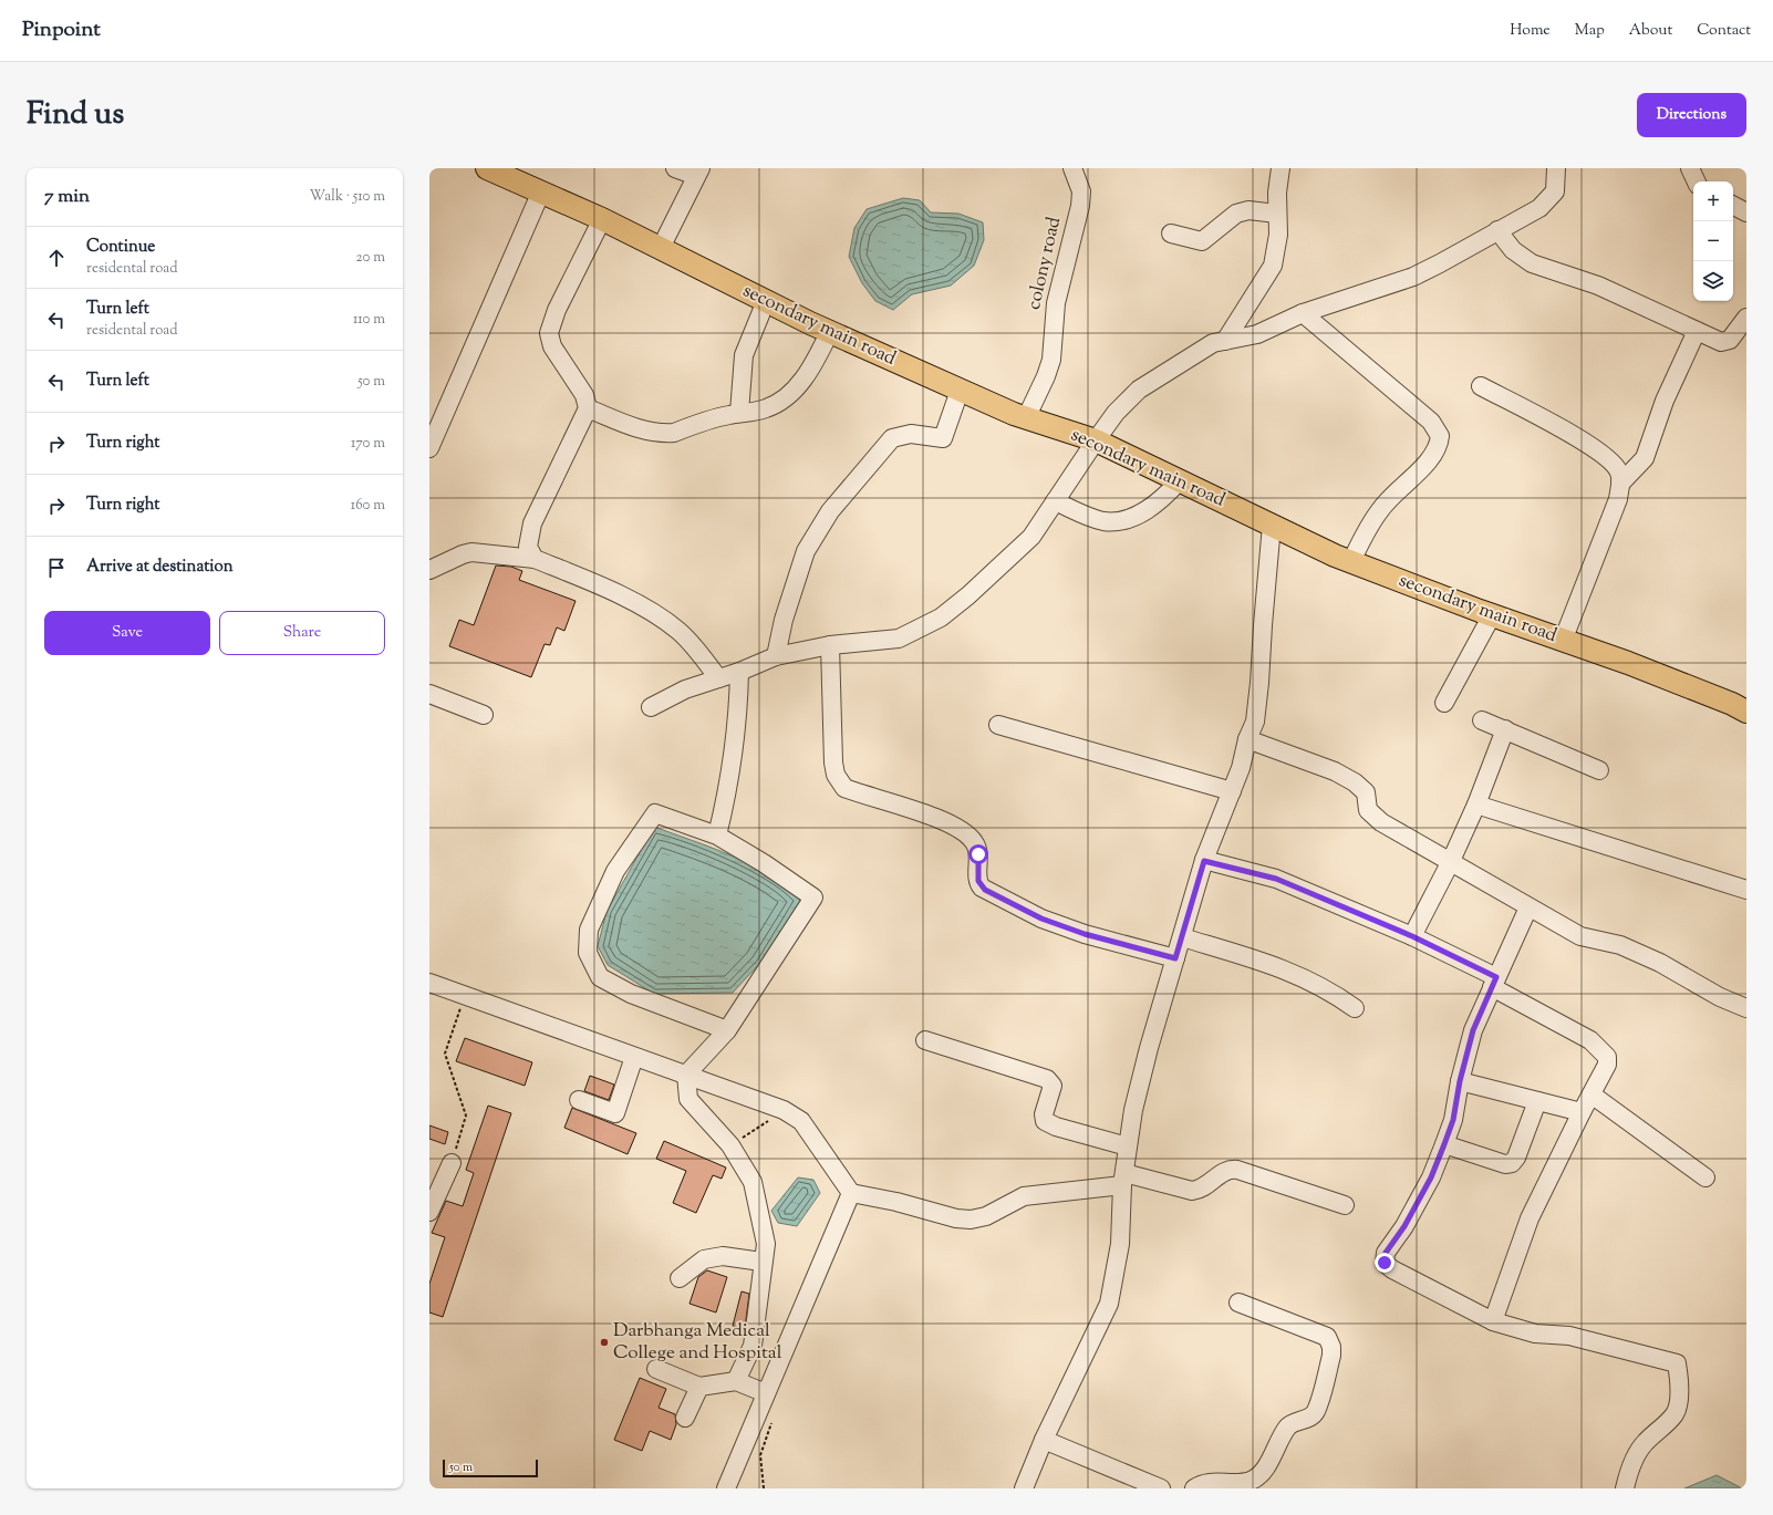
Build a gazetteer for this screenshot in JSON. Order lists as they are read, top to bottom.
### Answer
{
  "streets": {
    "main road": ["secondary main road"],
    "street": ["colony road"]
  },
  "crossings": [
    ["colony road", "secondary main road"]
  ],
  "places": ["Darbhanga Medical College and Hospital"],
  "scale_bar": "50 m",
  "page": {
    "header": "Pinpoint",
    "nav": [
      "Home",
      "Map",
      "About",
      "Contact"
    ],
    "title": "Find us",
    "buttons": [
      "Directions",
      ["Save", "Share"]
    ],
    "heading": ["7 min", "Walk · 510 m"],
    "map_buttons": ["+", "−"],
    "list": [
      ["Continue", "residental road", "20 m"],
      ["Turn left", "residental road", "110 m"],
      ["Turn left", "50 m"],
      ["Turn right", "170 m"],
      ["Turn right", "160 m"],
      "Arrive at destination"
    ],
    "scale": "50 m"
  }
}
